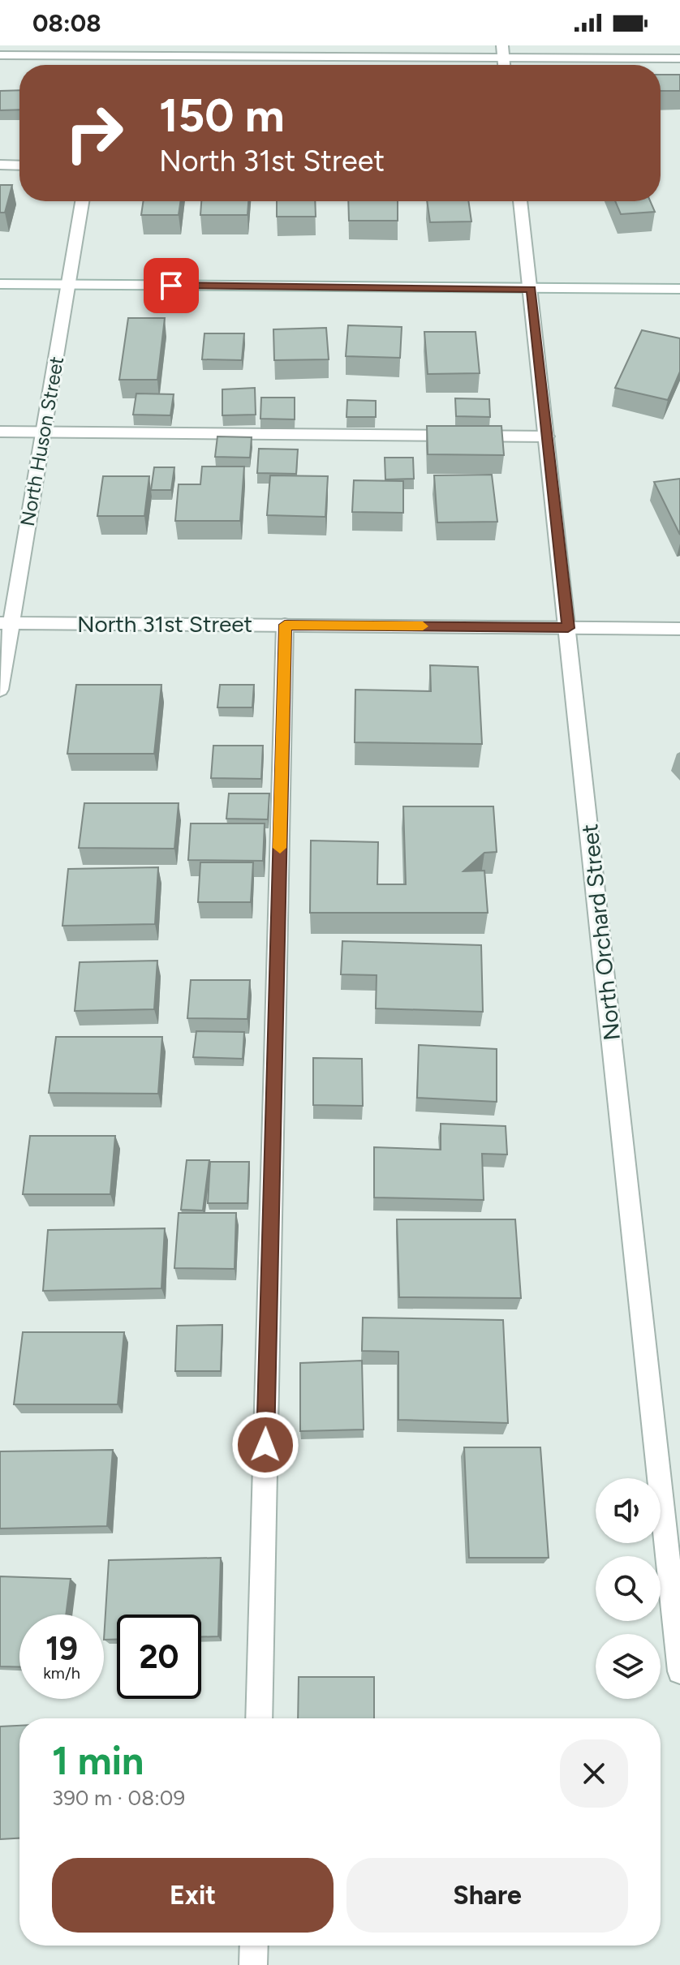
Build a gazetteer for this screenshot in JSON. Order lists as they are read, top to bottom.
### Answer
{
  "streets": {
    "street": ["North Huson Street", "North 31st Street", "North Orchard Street"]
  },
  "crossings": [
    ["North Huson Street", "North 31st Street"],
    ["North 31st Street", "North Orchard Street"]
  ],
  "page": {
    "status": "08:08",
    "turn": ["150 m", "North 31st Street"],
    "speed": "19 km/h",
    "limit": "20",
    "heading": ["1 min", "390 m · 08:09"],
    "buttons": ["Exit", "Share"]
  }
}
